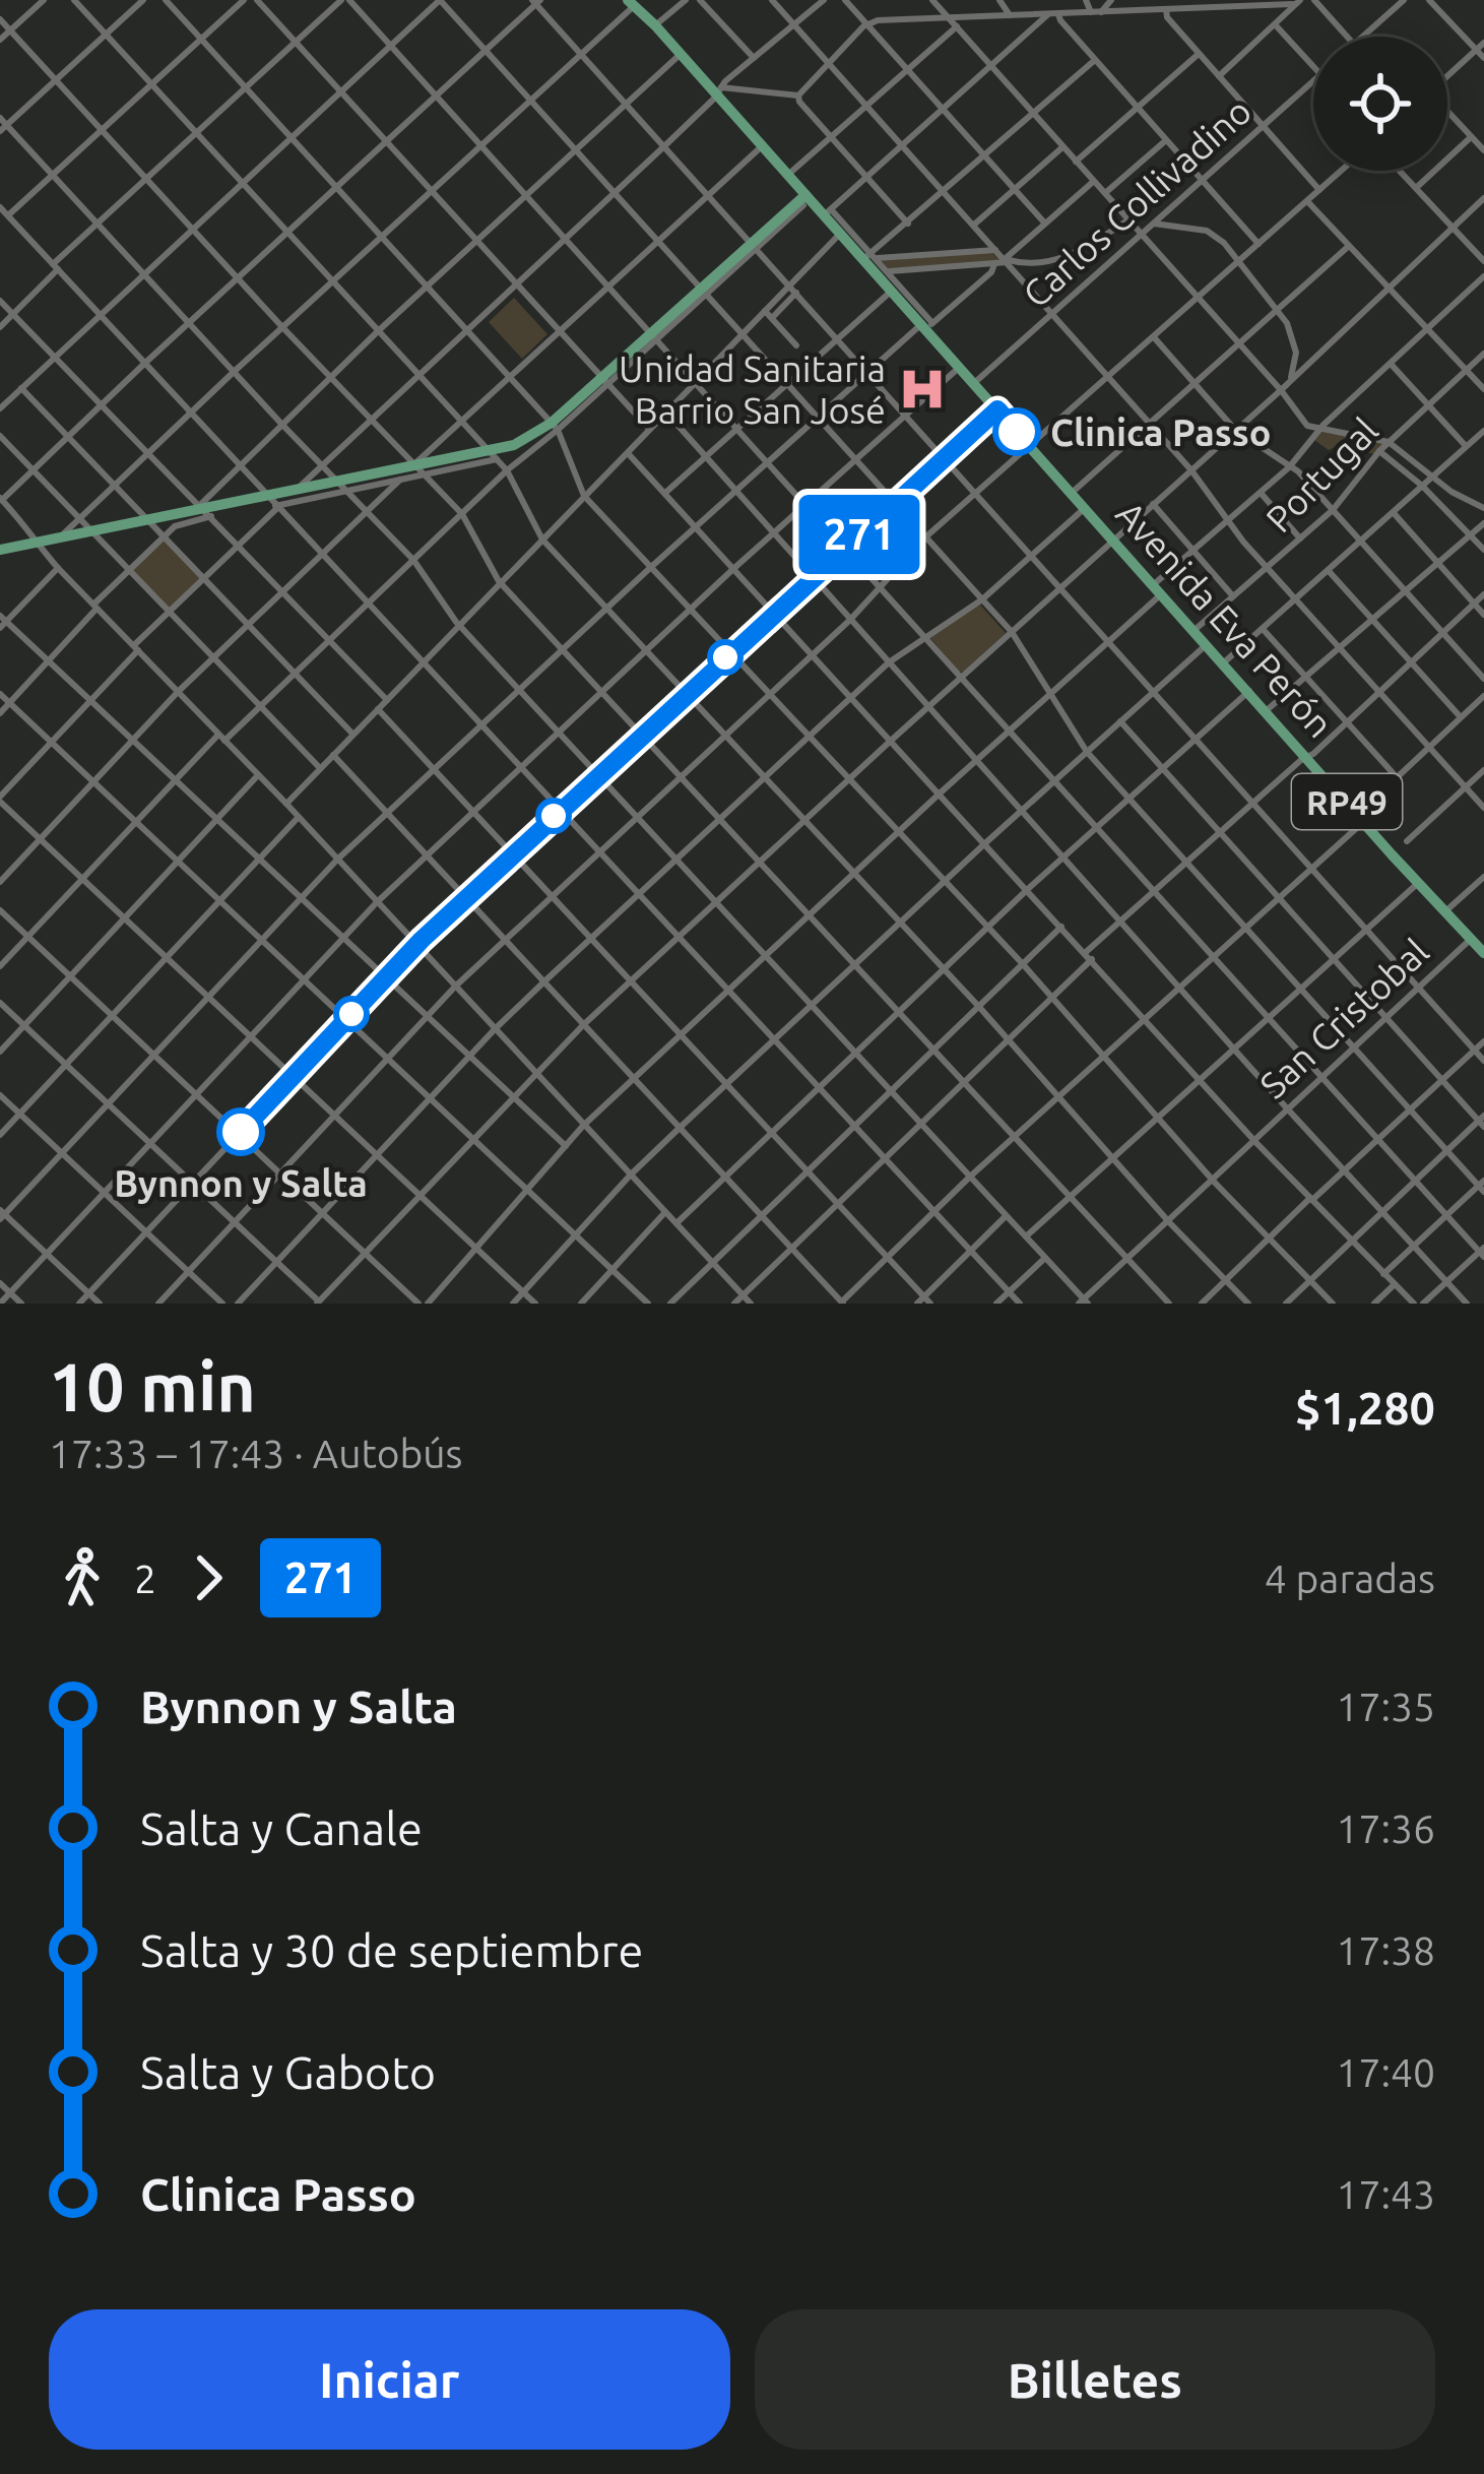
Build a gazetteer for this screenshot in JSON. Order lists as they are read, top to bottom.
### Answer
{
  "streets": {
    "main road": ["Avenida Eva Perón", "RP49"],
    "street": ["Carlos Collivadino", "Portugal", "San Cristobal"]
  },
  "crossings": [
    ["Carlos Collivadino", "Avenida Eva Perón"],
    ["Portugal", "Avenida Eva Perón"],
    ["Avenida Eva Perón", "San Cristobal"]
  ],
  "places": {
    "hospital": ["Unidad Sanitaria Barrio San José"],
    "other": ["Clinica Passo", "Bynnon y Salta"]
  },
  "lines": ["bus line 271"],
  "page": {
    "on_map": "271",
    "heading": ["10 min", "17:33 – 17:43 · Autobús", "$1,280"],
    "legs": ["2", "271", "4 paradas"],
    "list": [
      {
        "name": "Bynnon y Salta",
        "value": "17:35"
      },
      {
        "name": "Salta y Canale",
        "value": "17:36"
      },
      {
        "name": "Salta y 30 de septiembre",
        "value": "17:38"
      },
      {
        "name": "Salta y Gaboto",
        "value": "17:40"
      },
      {
        "name": "Clinica Passo",
        "value": "17:43"
      }
    ],
    "buttons": ["Iniciar", "Billetes"]
  }
}
